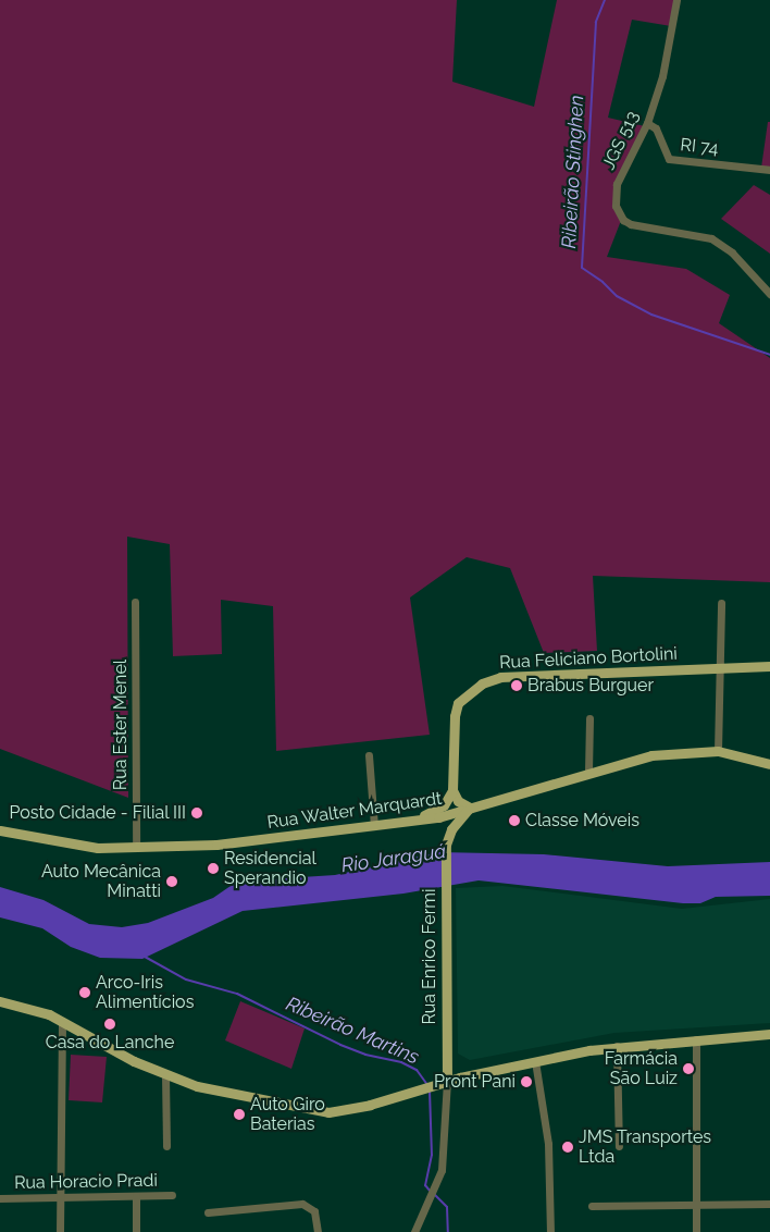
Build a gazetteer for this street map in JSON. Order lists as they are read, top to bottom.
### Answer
{
  "streets": {
    "main road": ["Rua Feliciano Bortolini", "Rua Walter Marquardt", "Rua Enrico Fermi"],
    "street": [
      "JGS 513",
      "RI 74",
      "Rua Ester Menel",
      "Rua Horacio Pradi"
    ]
  },
  "crossings": [
    ["JGS 513", "RI 74"],
    ["Rua Ester Menel", "Rua Walter Marquardt"],
    ["Rua Walter Marquardt", "Rua Enrico Fermi"]
  ],
  "water": ["Ribeirão Stinghen", "Rio Jaraguá", "Ribeirão Martins"],
  "places": [
    "Brabus Burguer",
    "Posto Cidade - Filial III",
    "Classe Móveis",
    "Residencial Sperandio",
    "Auto Mecânica Minatti",
    "Arco-Iris Alimentícios",
    "Casa do Lanche",
    "Farmácia São Luiz",
    "Pront Pani",
    "Auto Giro Baterias",
    "JMS Transportes Ltda"
  ]
}
